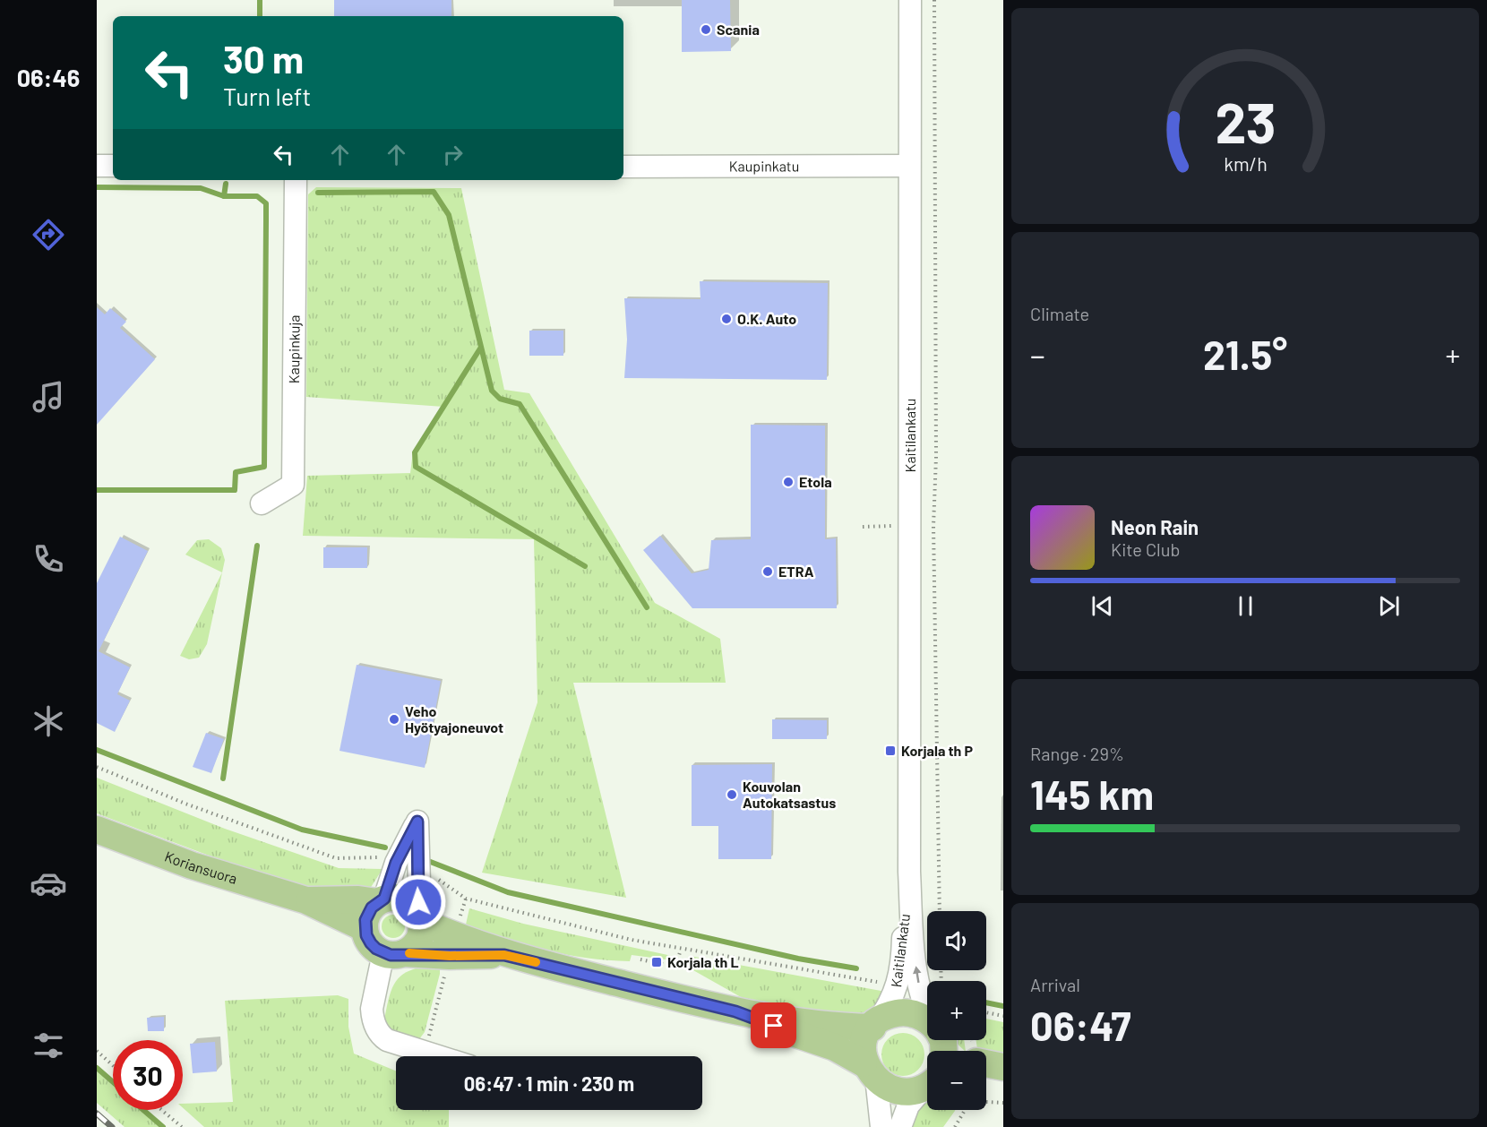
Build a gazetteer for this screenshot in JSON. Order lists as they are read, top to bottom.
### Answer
{
  "streets": {
    "main road": ["Koriansuora"],
    "street": ["Kaupinkatu", "Kaupinkuja", "Kaitilankatu"]
  },
  "crossings": [
    ["Kaupinkatu", "Kaitilankatu"]
  ],
  "places": {
    "other": [
      "Scania",
      "O.K. Auto",
      "Etola",
      "ETRA",
      "Veho Hyötyajoneuvot",
      "Kouvolan Autokatsastus"
    ],
    "transit": ["Korjala th P", "Korjala th L"]
  },
  "page": {
    "tabs": "06:46",
    "turn": ["30 m", "Turn left"],
    "tile": [
      "Climate",
      ["Range · 29%", "145 km"],
      ["Arrival", "06:47"]
    ],
    "heat": ["−", "21.5°", "+"],
    "song": ["Neon Rain", "Kite Club"],
    "map_buttons": ["+", "−"],
    "limit": "30",
    "trip": "06:47 · 1 min · 230 m",
    "gauge": ["23", "km/h"]
  }
}
